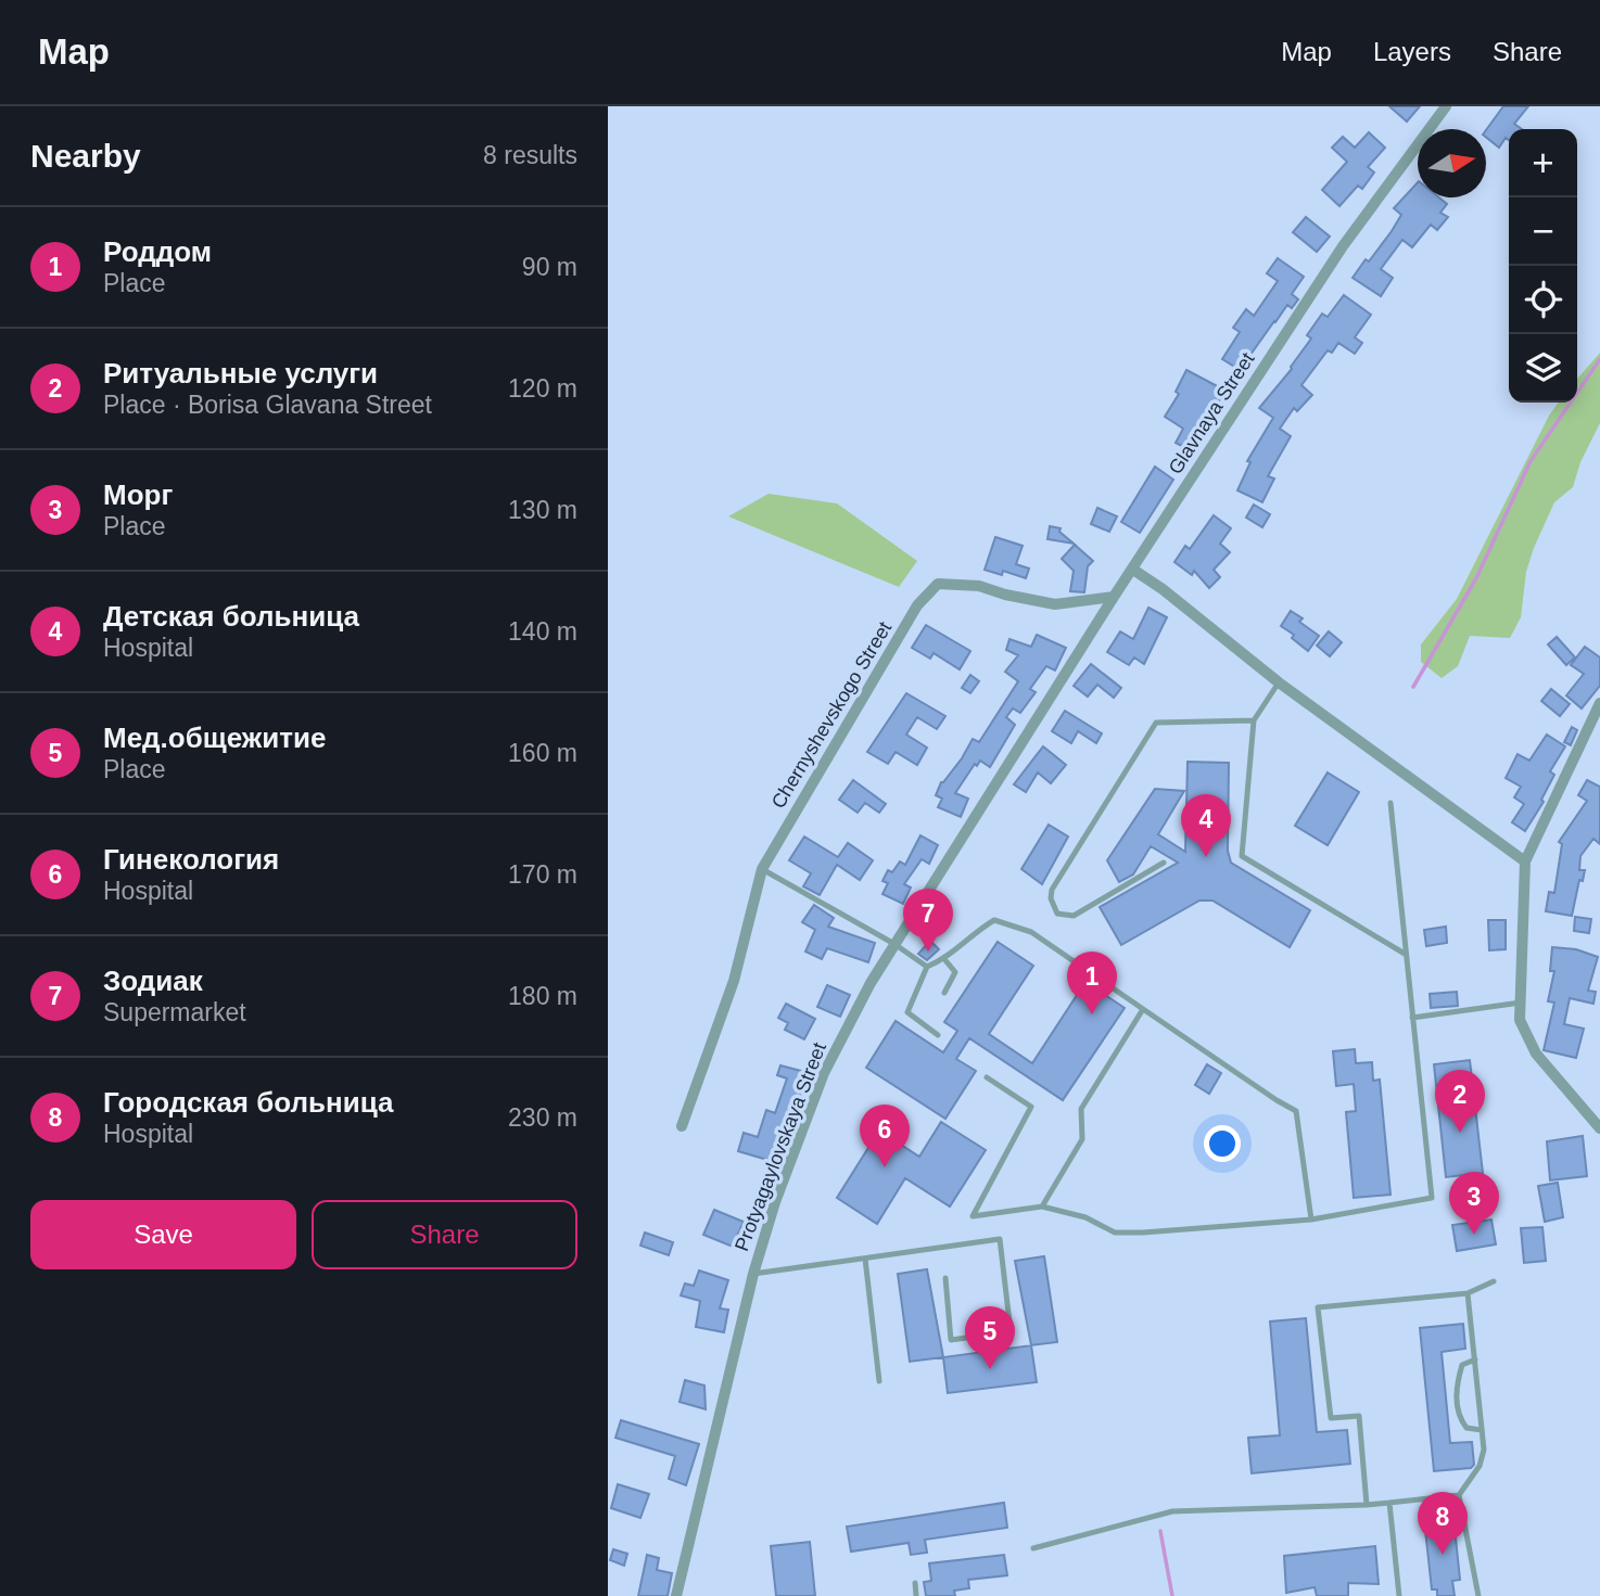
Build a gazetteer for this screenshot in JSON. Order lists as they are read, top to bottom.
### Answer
{
  "streets": {
    "street": ["Glavnaya Street", "Chernyshevskogo Street", "Protyagaylovskaya Street"]
  },
  "crossings": [
    ["Glavnaya Street", "Chernyshevskogo Street"],
    ["Glavnaya Street", "Protyagaylovskaya Street"],
    ["Chernyshevskogo Street", "Protyagaylovskaya Street"]
  ],
  "north": "right",
  "page": {
    "header": "Map",
    "nav": ["Map", "Layers", "Share"],
    "heading": ["Nearby", "8 results"],
    "map_buttons": ["+", "−"],
    "list": [
      {
        "mark": "1",
        "name": "Роддом",
        "note": "Place",
        "value": "90 m"
      },
      {
        "mark": "2",
        "name": "Ритуальные услуги",
        "note": "Place · Borisa Glavana Street",
        "value": "120 m"
      },
      {
        "mark": "3",
        "name": "Морг",
        "note": "Place",
        "value": "130 m"
      },
      {
        "mark": "4",
        "name": "Детская больница",
        "note": "Hospital",
        "value": "140 m"
      },
      {
        "mark": "5",
        "name": "Мед.общежитие",
        "note": "Place",
        "value": "160 m"
      },
      {
        "mark": "6",
        "name": "Гинекология",
        "note": "Hospital",
        "value": "170 m"
      },
      {
        "mark": "7",
        "name": "Зодиак",
        "note": "Supermarket",
        "value": "180 m"
      },
      {
        "mark": "8",
        "name": "Городская больница",
        "note": "Hospital",
        "value": "230 m"
      }
    ],
    "pins": [
      "4",
      "7",
      "1",
      "2",
      "6",
      "3",
      "5",
      "8"
    ],
    "buttons": ["Save", "Share"]
  }
}
